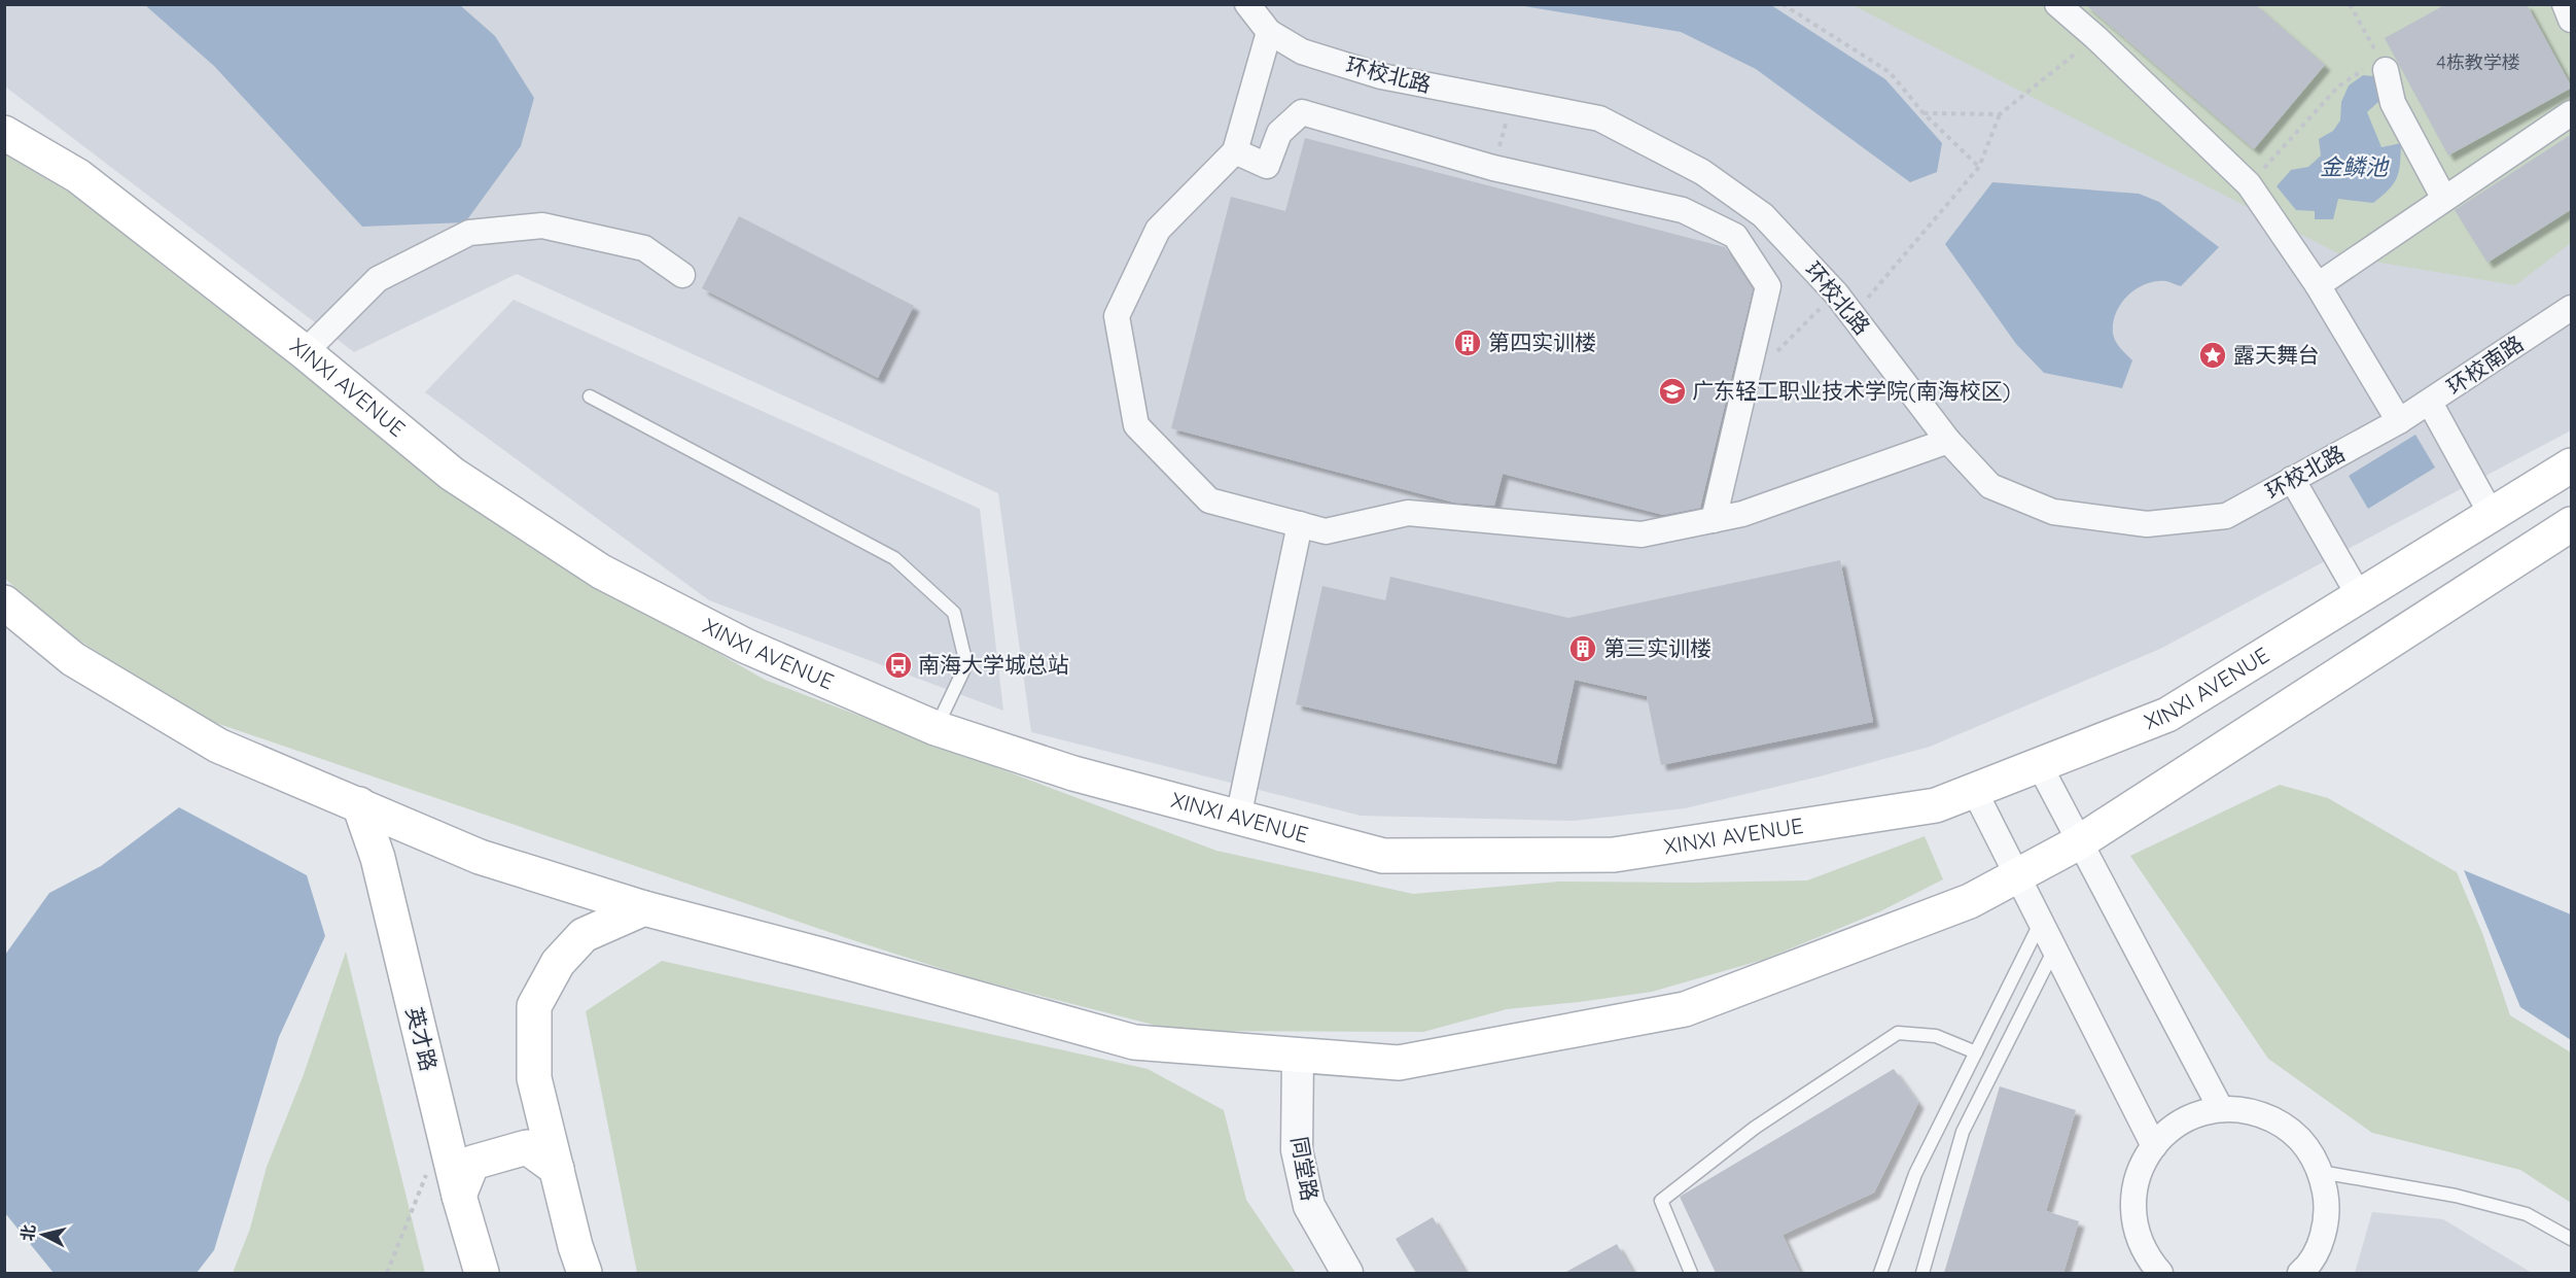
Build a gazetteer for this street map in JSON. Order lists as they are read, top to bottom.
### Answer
{
  "streets": {
    "main road": ["XINXI AVENUE", "英才路"],
    "street": ["环校北路", "环校南路", "同堂路"]
  },
  "crossings": [
    ["环校北路", "环校南路"]
  ],
  "water": ["金鳞池"],
  "places": {
    "building": ["第四实训楼", "第三实训楼"],
    "place": ["露天舞台"],
    "school or university": ["广东轻工职业技术学院(南海校区)"],
    "bus stop": ["南海大学城总站"]
  },
  "house_numbers": ["4栋教学楼"],
  "north": "left"
}
